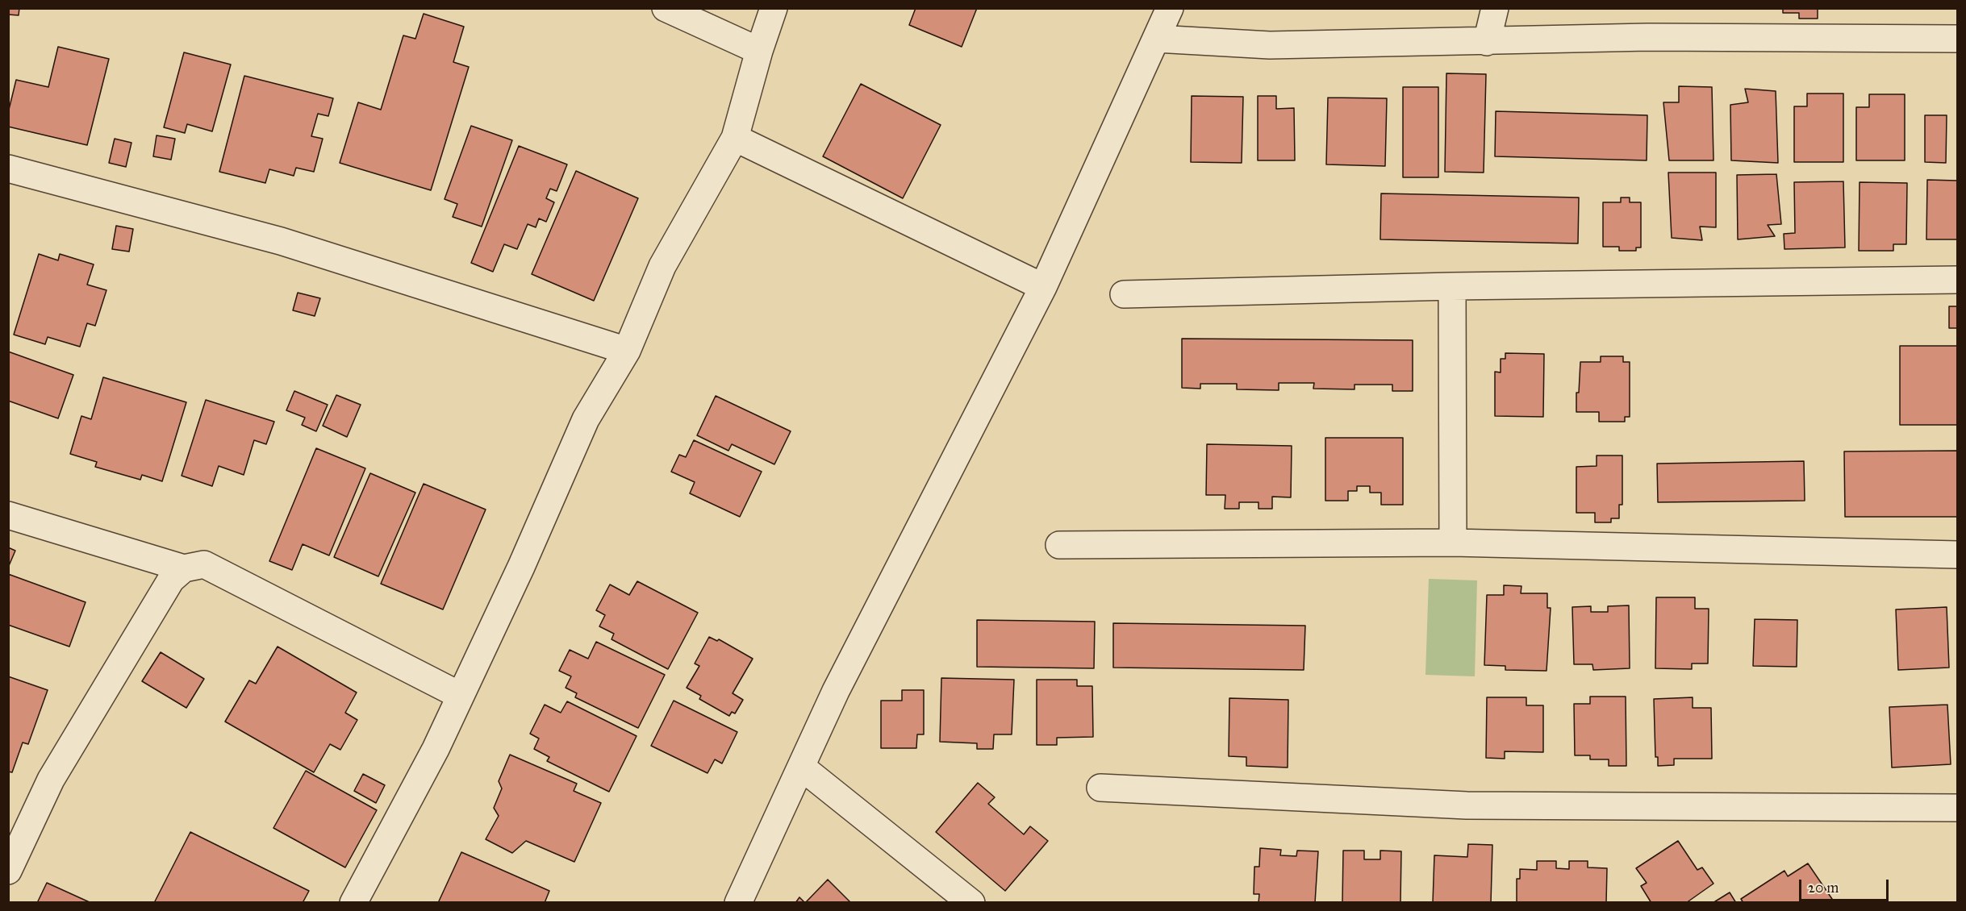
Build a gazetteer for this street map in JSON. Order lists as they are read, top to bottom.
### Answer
{
  "scale_bar": "20 m"
}
